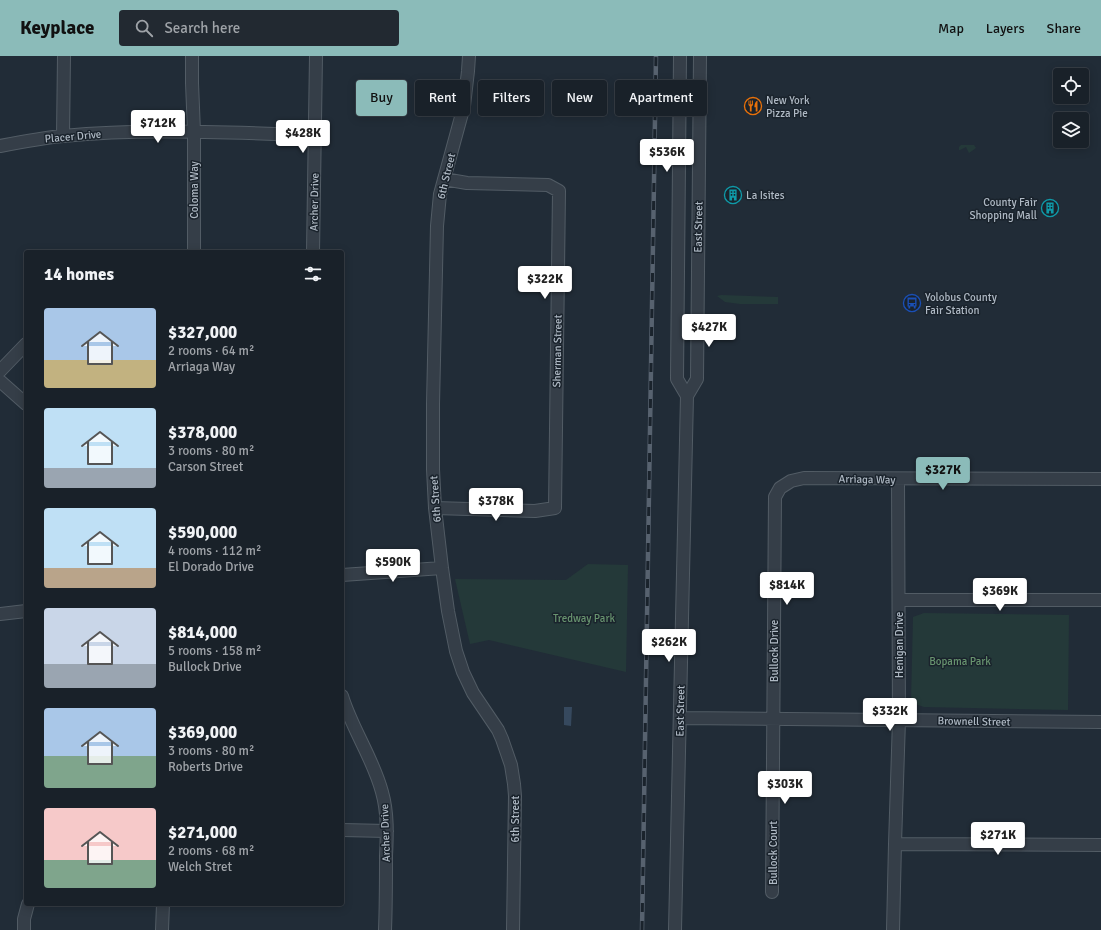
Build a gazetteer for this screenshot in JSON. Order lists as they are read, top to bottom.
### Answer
{
  "streets": {
    "street": [
      "Placer Drive",
      "6th Street",
      "Coloma Way",
      "Archer Drive",
      "East Street",
      "Sherman Street",
      "Arriaga Way",
      "Henigan Drive",
      "Bullock Drive",
      "Brownell Street",
      "Bullock Court"
    ]
  },
  "crossings": [
    ["Placer Drive", "Coloma Way"],
    ["Placer Drive", "Archer Drive"],
    ["6th Street", "Sherman Street"],
    ["East Street", "Brownell Street"],
    ["Arriaga Way", "Henigan Drive"],
    ["Arriaga Way", "Bullock Drive"],
    ["Henigan Drive", "Brownell Street"],
    ["Bullock Drive", "Brownell Street"],
    ["Bullock Drive", "Bullock Court"],
    ["Brownell Street", "Bullock Court"]
  ],
  "parks": ["Tredway Park", "Bopama Park"],
  "places": {
    "restaurant": ["New York Pizza Pie"],
    "building": ["La Isites", "County Fair Shopping Mall"],
    "bus stop": ["Yolobus County Fair Station"]
  },
  "page": {
    "header": "Keyplace",
    "search": "Search here",
    "nav": ["Map", "Layers", "Share"],
    "chip": [
      "Buy",
      "Rent",
      "Filters",
      "New",
      "Apartment"
    ],
    "price": [
      "$712K",
      "$428K",
      "$536K",
      "$322K",
      "$427K",
      "$327K",
      "$378K",
      "$590K",
      "$814K",
      "$369K",
      "$262K",
      "$332K",
      "$303K",
      "$271K"
    ],
    "heading": "14 homes",
    "list": [
      {
        "name": "$327,000",
        "note": "2 rooms · 64 m² · Arriaga Way"
      },
      {
        "name": "$378,000",
        "note": "3 rooms · 80 m² · Carson Street"
      },
      {
        "name": "$590,000",
        "note": "4 rooms · 112 m² · El Dorado Drive"
      },
      {
        "name": "$814,000",
        "note": "5 rooms · 158 m² · Bullock Drive"
      },
      {
        "name": "$369,000",
        "note": "3 rooms · 80 m² · Roberts Drive"
      },
      {
        "name": "$271,000",
        "note": "2 rooms · 68 m² · Welch Stret"
      }
    ]
  }
}
